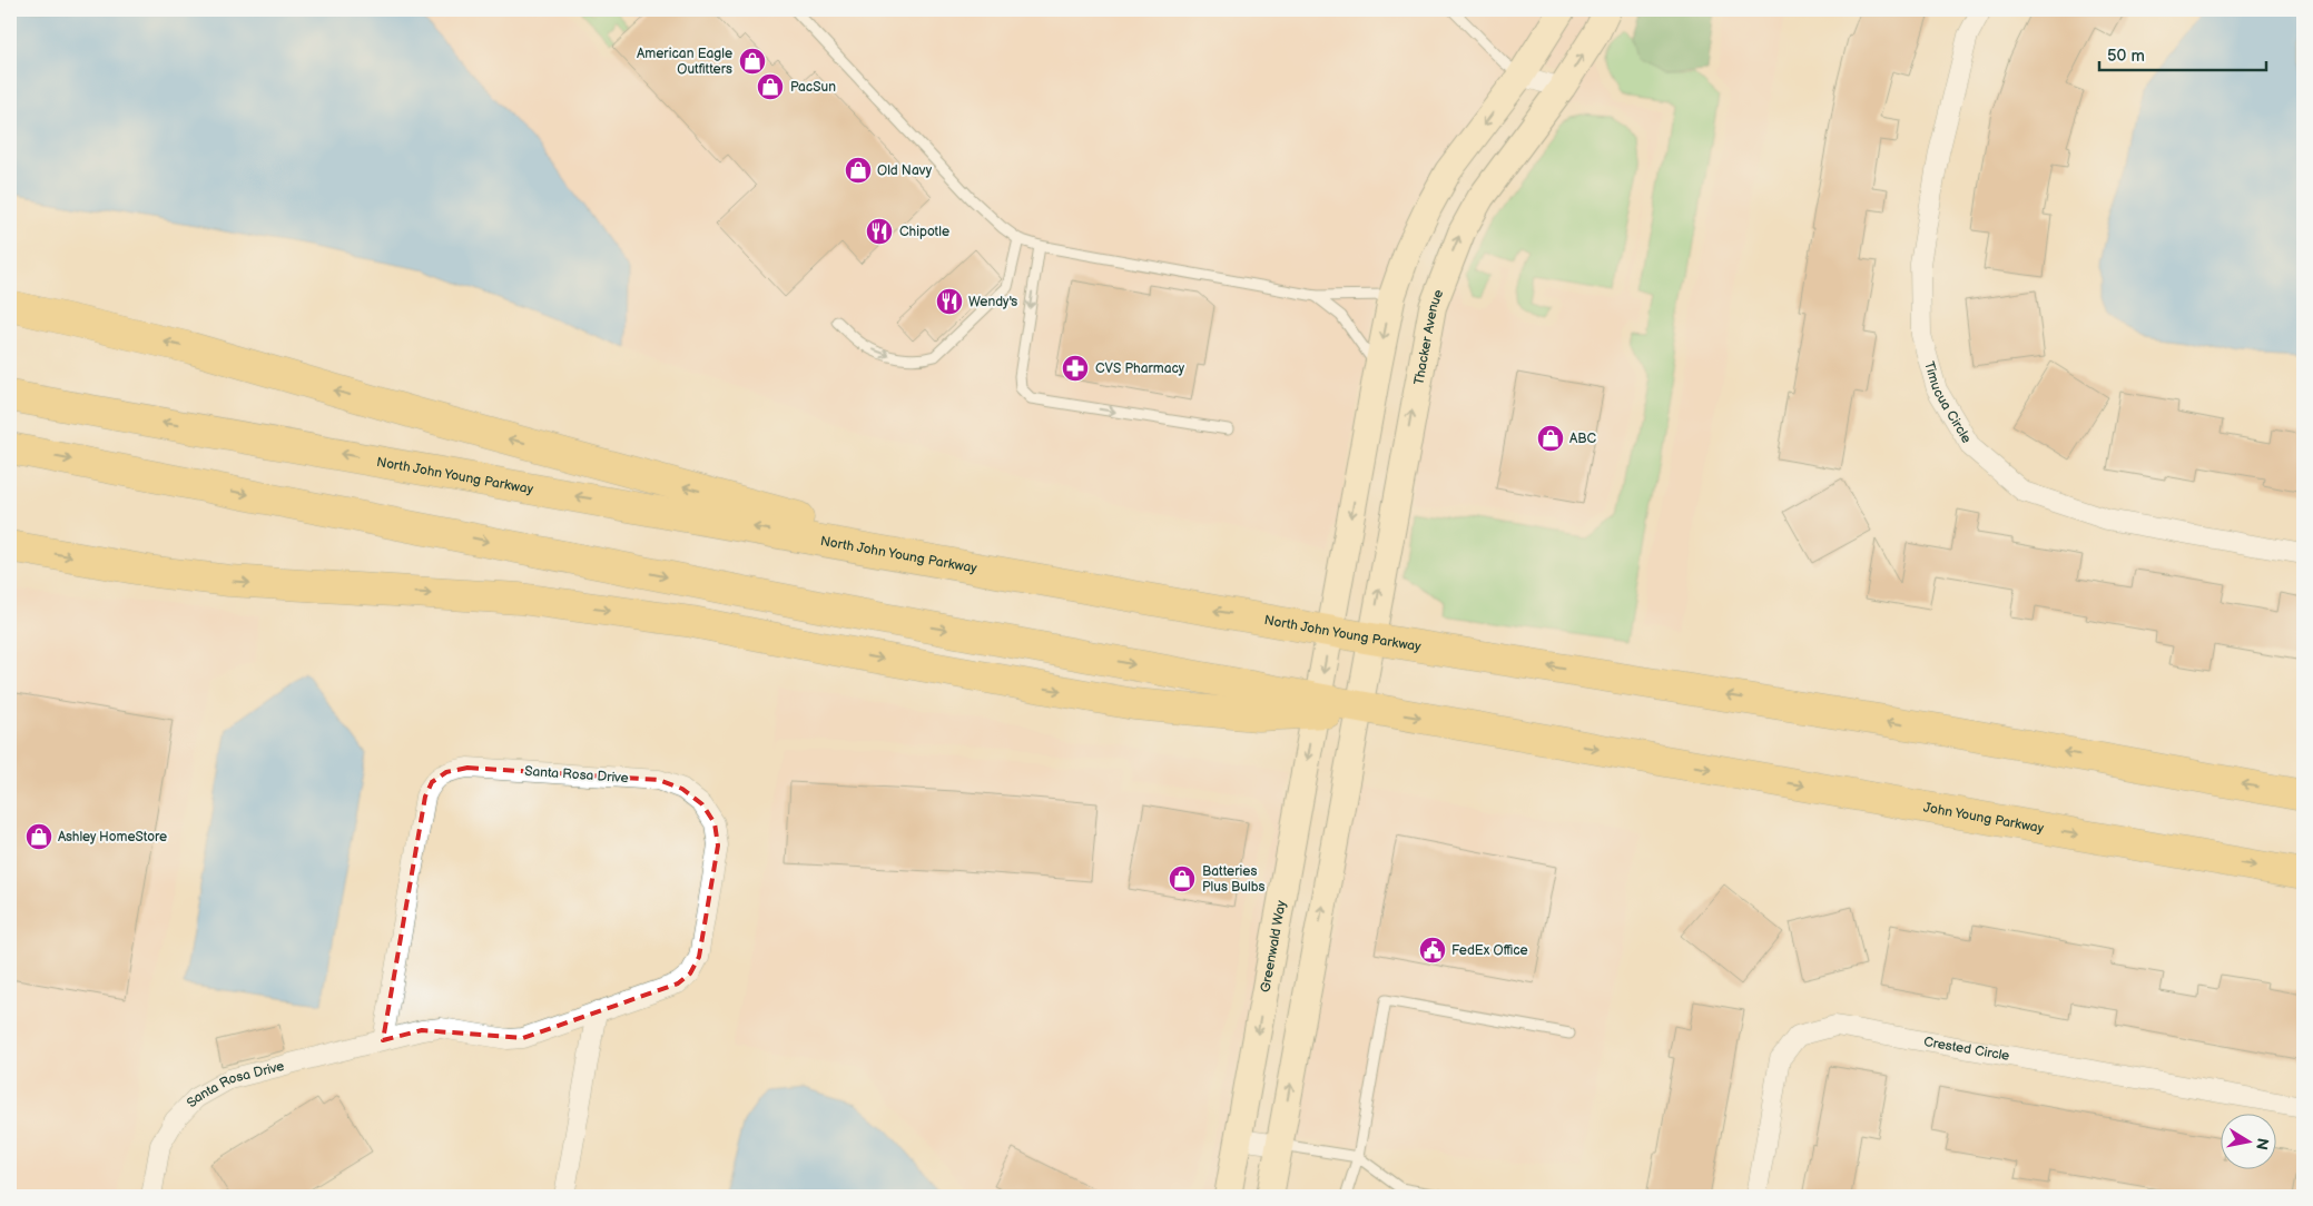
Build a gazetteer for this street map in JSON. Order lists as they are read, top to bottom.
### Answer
{
  "streets": {
    "highway": ["North John Young Parkway", "John Young Parkway"],
    "street": [
      "Thacker Avenue",
      "Timucua Circle",
      "Santa Rosa Drive",
      "Greenwald Way",
      "Crested Circle"
    ]
  },
  "crossings": [
    ["Thacker Avenue", "North John Young Parkway"],
    ["Thacker Avenue", "John Young Parkway"]
  ],
  "one_way": ["John Young Parkway"],
  "places": {
    "shop": [
      "American Eagle Outfitters",
      "PacSun",
      "Old Navy",
      "ABC",
      "Ashley HomeStore",
      "Batteries Plus Bulbs"
    ],
    "restaurant": ["Chipotle", "Wendy's"],
    "pharmacy": ["CVS Pharmacy"],
    "public building": ["FedEx Office"]
  },
  "scale_bar": "50 m",
  "north": "right"
}
